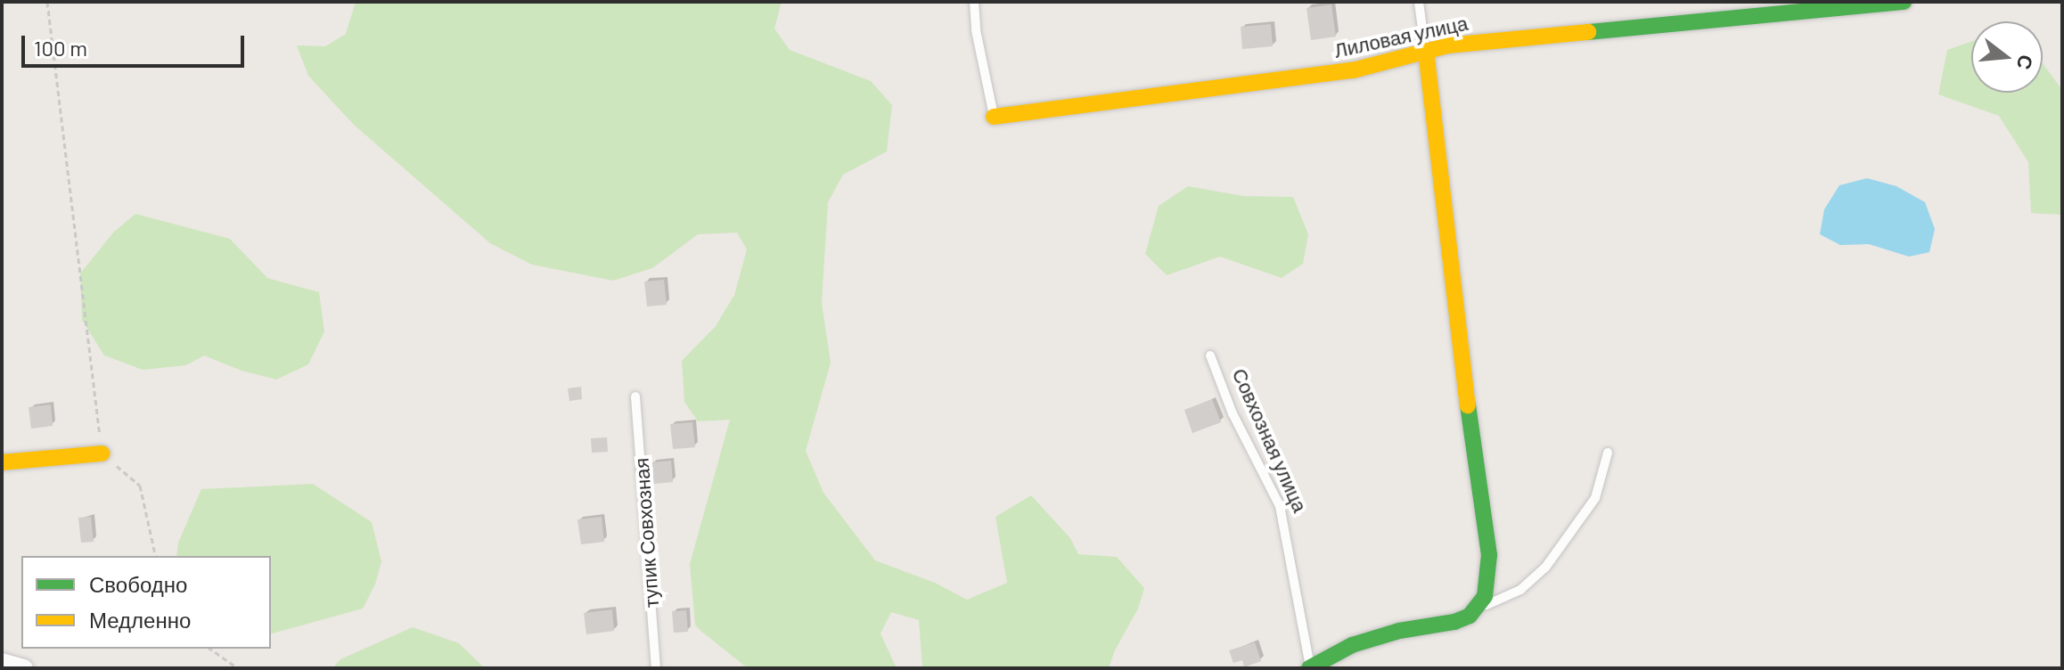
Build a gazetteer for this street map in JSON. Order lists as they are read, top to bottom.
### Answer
{
  "streets": {
    "street": ["Лиловая улица"],
    "lane": ["Совхозная улица", "тупик Совхозная"]
  },
  "legend": ["Свободно", "Медленно"],
  "scale_bar": "100 m",
  "north": "right"
}
